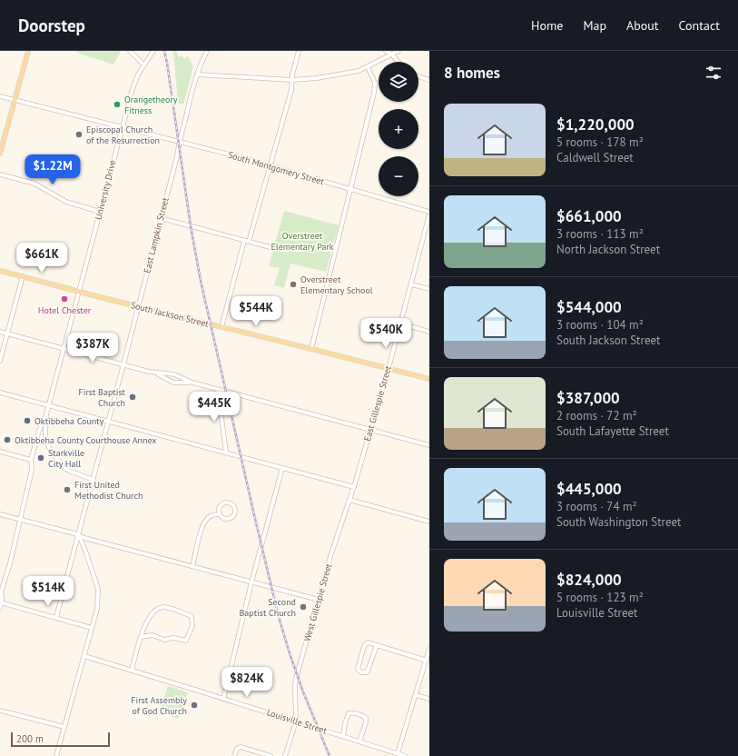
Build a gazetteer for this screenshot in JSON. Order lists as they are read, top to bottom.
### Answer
{
  "streets": {
    "main road": ["South Jackson Street"],
    "street": [
      "South Montgomery Street",
      "University Drive",
      "East Lampkin Street",
      "East Gillespie Street",
      "West Gillespie Street",
      "Louisville Street"
    ]
  },
  "crossings": [
    ["South Montgomery Street", "University Drive"],
    ["South Montgomery Street", "East Lampkin Street"],
    ["South Montgomery Street", "East Gillespie Street"],
    ["University Drive", "South Jackson Street"],
    ["East Lampkin Street", "South Jackson Street"],
    ["South Jackson Street", "East Gillespie Street"],
    ["East Gillespie Street", "West Gillespie Street"],
    ["West Gillespie Street", "Louisville Street"]
  ],
  "parks": ["Overstreet Elementary Park"],
  "places": [
    "Orangetheory Fitness",
    "Episcopal Church of the Resurrection",
    "Overstreet Elementary School",
    "Hotel Chester",
    "First Baptist Church",
    "Oktibbeha County",
    "Oktibbeha County Courthouse Annex",
    "Starkville City Hall",
    "First United Methodist Church",
    "Second Baptist Church",
    "First Assembly of God Church"
  ],
  "scale_bar": "200 m",
  "page": {
    "header": "Doorstep",
    "nav": [
      "Home",
      "Map",
      "About",
      "Contact"
    ],
    "heading": "8 homes",
    "map_buttons": ["+", "−"],
    "list": [
      {
        "name": "$1,220,000",
        "note": "5 rooms · 178 m² · Caldwell Street"
      },
      {
        "name": "$661,000",
        "note": "3 rooms · 113 m² · North Jackson Street"
      },
      {
        "name": "$544,000",
        "note": "3 rooms · 104 m² · South Jackson Street"
      },
      {
        "name": "$387,000",
        "note": "2 rooms · 72 m² · South Lafayette Street"
      },
      {
        "name": "$445,000",
        "note": "3 rooms · 74 m² · South Washington Street"
      },
      {
        "name": "$824,000",
        "note": "5 rooms · 123 m² · Louisville Street"
      }
    ],
    "price": [
      "$1.22M",
      "$661K",
      "$544K",
      "$540K",
      "$387K",
      "$445K",
      "$514K",
      "$824K"
    ],
    "scale": "200 m"
  }
}
